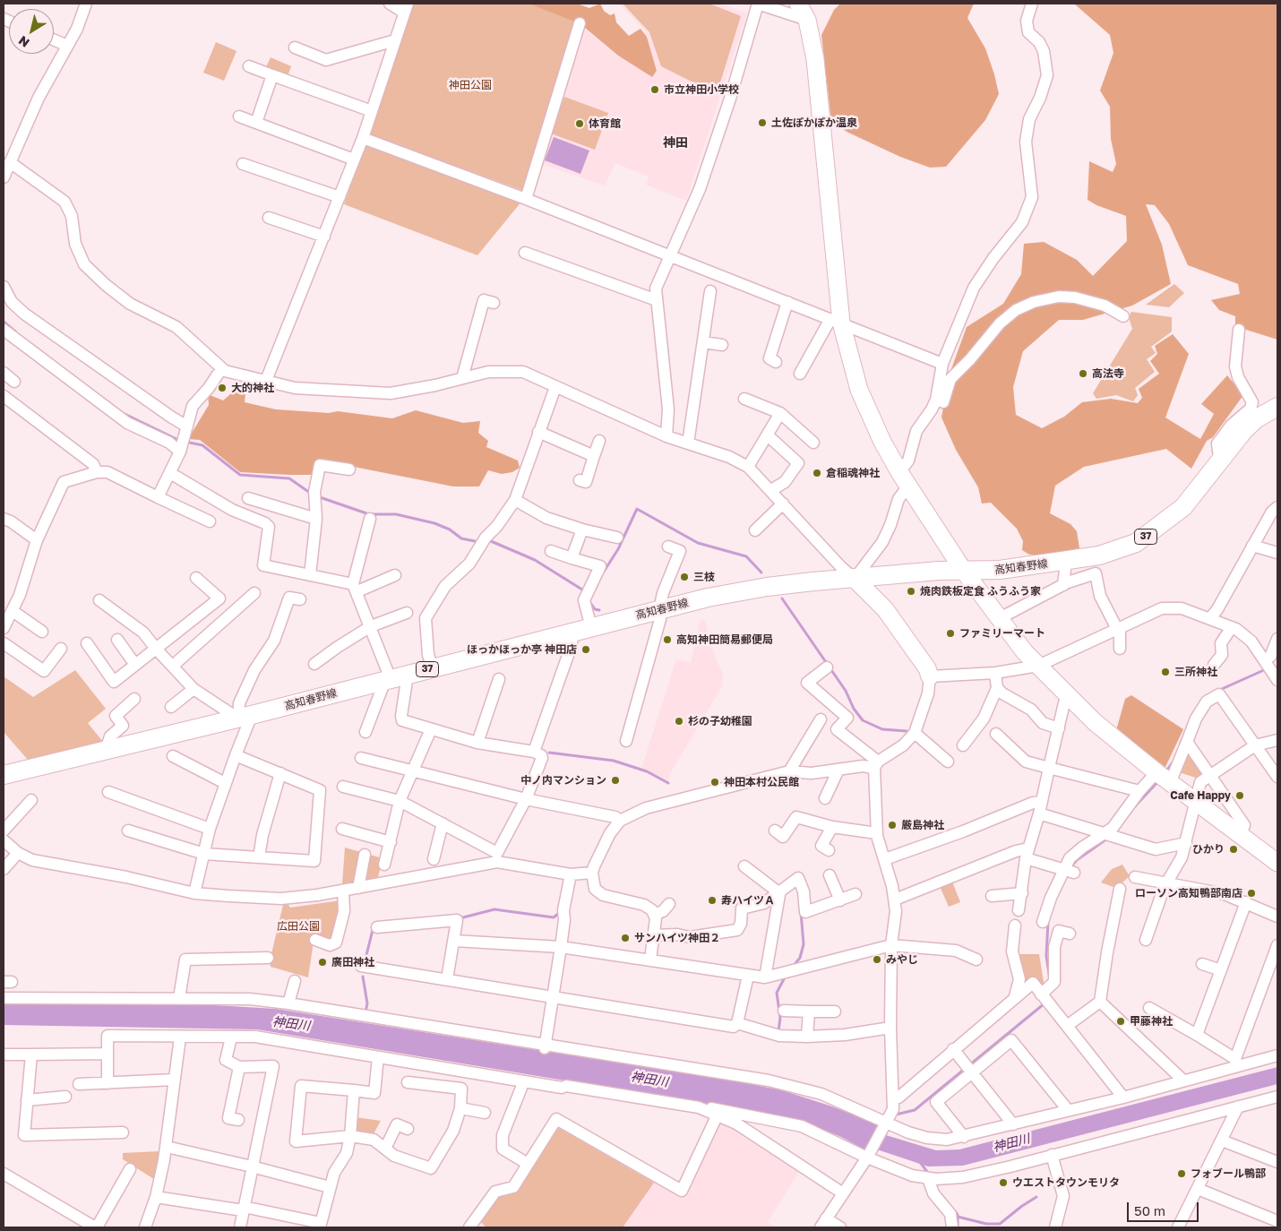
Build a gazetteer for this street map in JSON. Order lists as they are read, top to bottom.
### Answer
{
  "streets": {
    "main road": ["37", "高知春野線"]
  },
  "districts": ["神田"],
  "water": ["神田川"],
  "parks": ["神田公園", "広田公園"],
  "places": [
    "市立神田小学校",
    "土佐ぽかぽか温泉",
    "体育館",
    "高法寺",
    "大的神社",
    "倉稲魂神社",
    "三枝",
    "焼肉鉄板定食 ふうふう家",
    "ファミリーマート",
    "高知神田簡易郵便局",
    "ほっかほっか亭 神田店",
    "三所神社",
    "杉の子幼稚園",
    "中ノ内マンション",
    "神田本村公民館",
    "Cafe Happy",
    "厳島神社",
    "ひかり",
    "ローソン高知鴨部南店",
    "寿ハイツＡ",
    "サンハイツ神田２",
    "みやじ",
    "廣田神社",
    "甲藤神社",
    "フォブール鴨部",
    "ウエストタウンモリタ"
  ],
  "scale_bar": "50 m",
  "north": "bottom left"
}
